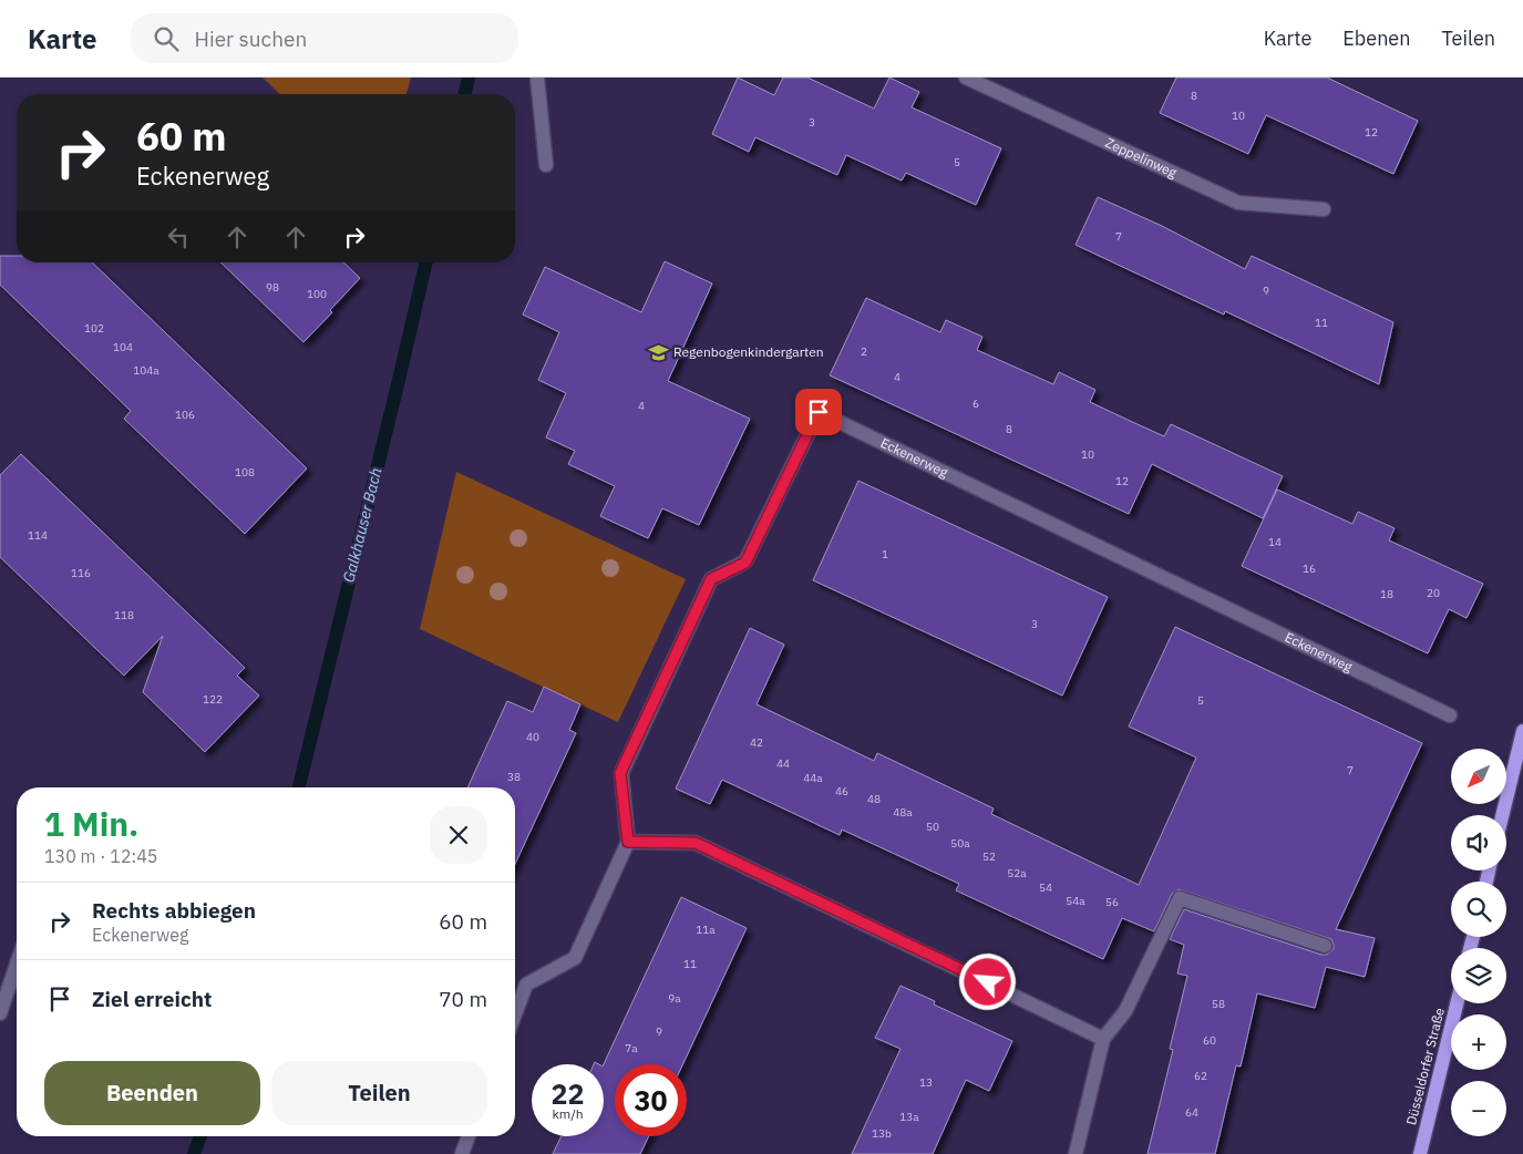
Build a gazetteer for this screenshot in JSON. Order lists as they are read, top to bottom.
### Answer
{
  "streets": {
    "main road": ["Düsseldorfer Straße"],
    "street": ["Zeppelinweg", "Eckenerweg"]
  },
  "water": ["Galkhauser Bach"],
  "places": {
    "school or university": ["Regenbogenkindergarten"]
  },
  "house_numbers": [
    "8",
    "10",
    "3",
    "12",
    "5",
    "7",
    "98",
    "9",
    "100",
    "11",
    "102",
    "104",
    "2",
    "104a",
    "4",
    "6",
    "4",
    "106",
    "8",
    "10",
    "108",
    "12",
    "114",
    "14",
    "1",
    "16",
    "116",
    "20",
    "18",
    "118",
    "3",
    "122",
    "5",
    "40",
    "42",
    "44",
    "7",
    "38",
    "44a",
    "46",
    "48",
    "48a",
    "50",
    "50a",
    "52",
    "52a",
    "54",
    "54a",
    "56",
    "11a",
    "11",
    "9a",
    "58",
    "9",
    "60",
    "7a",
    "62",
    "13",
    "64",
    "13a",
    "13b"
  ],
  "north": "bottom left",
  "page": {
    "header": "Karte",
    "search": "Hier suchen",
    "nav": ["Karte", "Ebenen", "Teilen"],
    "turn": ["60 m", "Eckenerweg"],
    "map_buttons": ["+", "−"],
    "heading": ["1 Min.", "130 m · 12:45"],
    "list": [
      {
        "name": "Rechts abbiegen",
        "note": "Eckenerweg",
        "value": "60 m"
      },
      {
        "name": "Ziel erreicht",
        "value": "70 m"
      }
    ],
    "buttons": ["Beenden", "Teilen"],
    "speed": "22 km/h",
    "limit": "30"
  }
}
